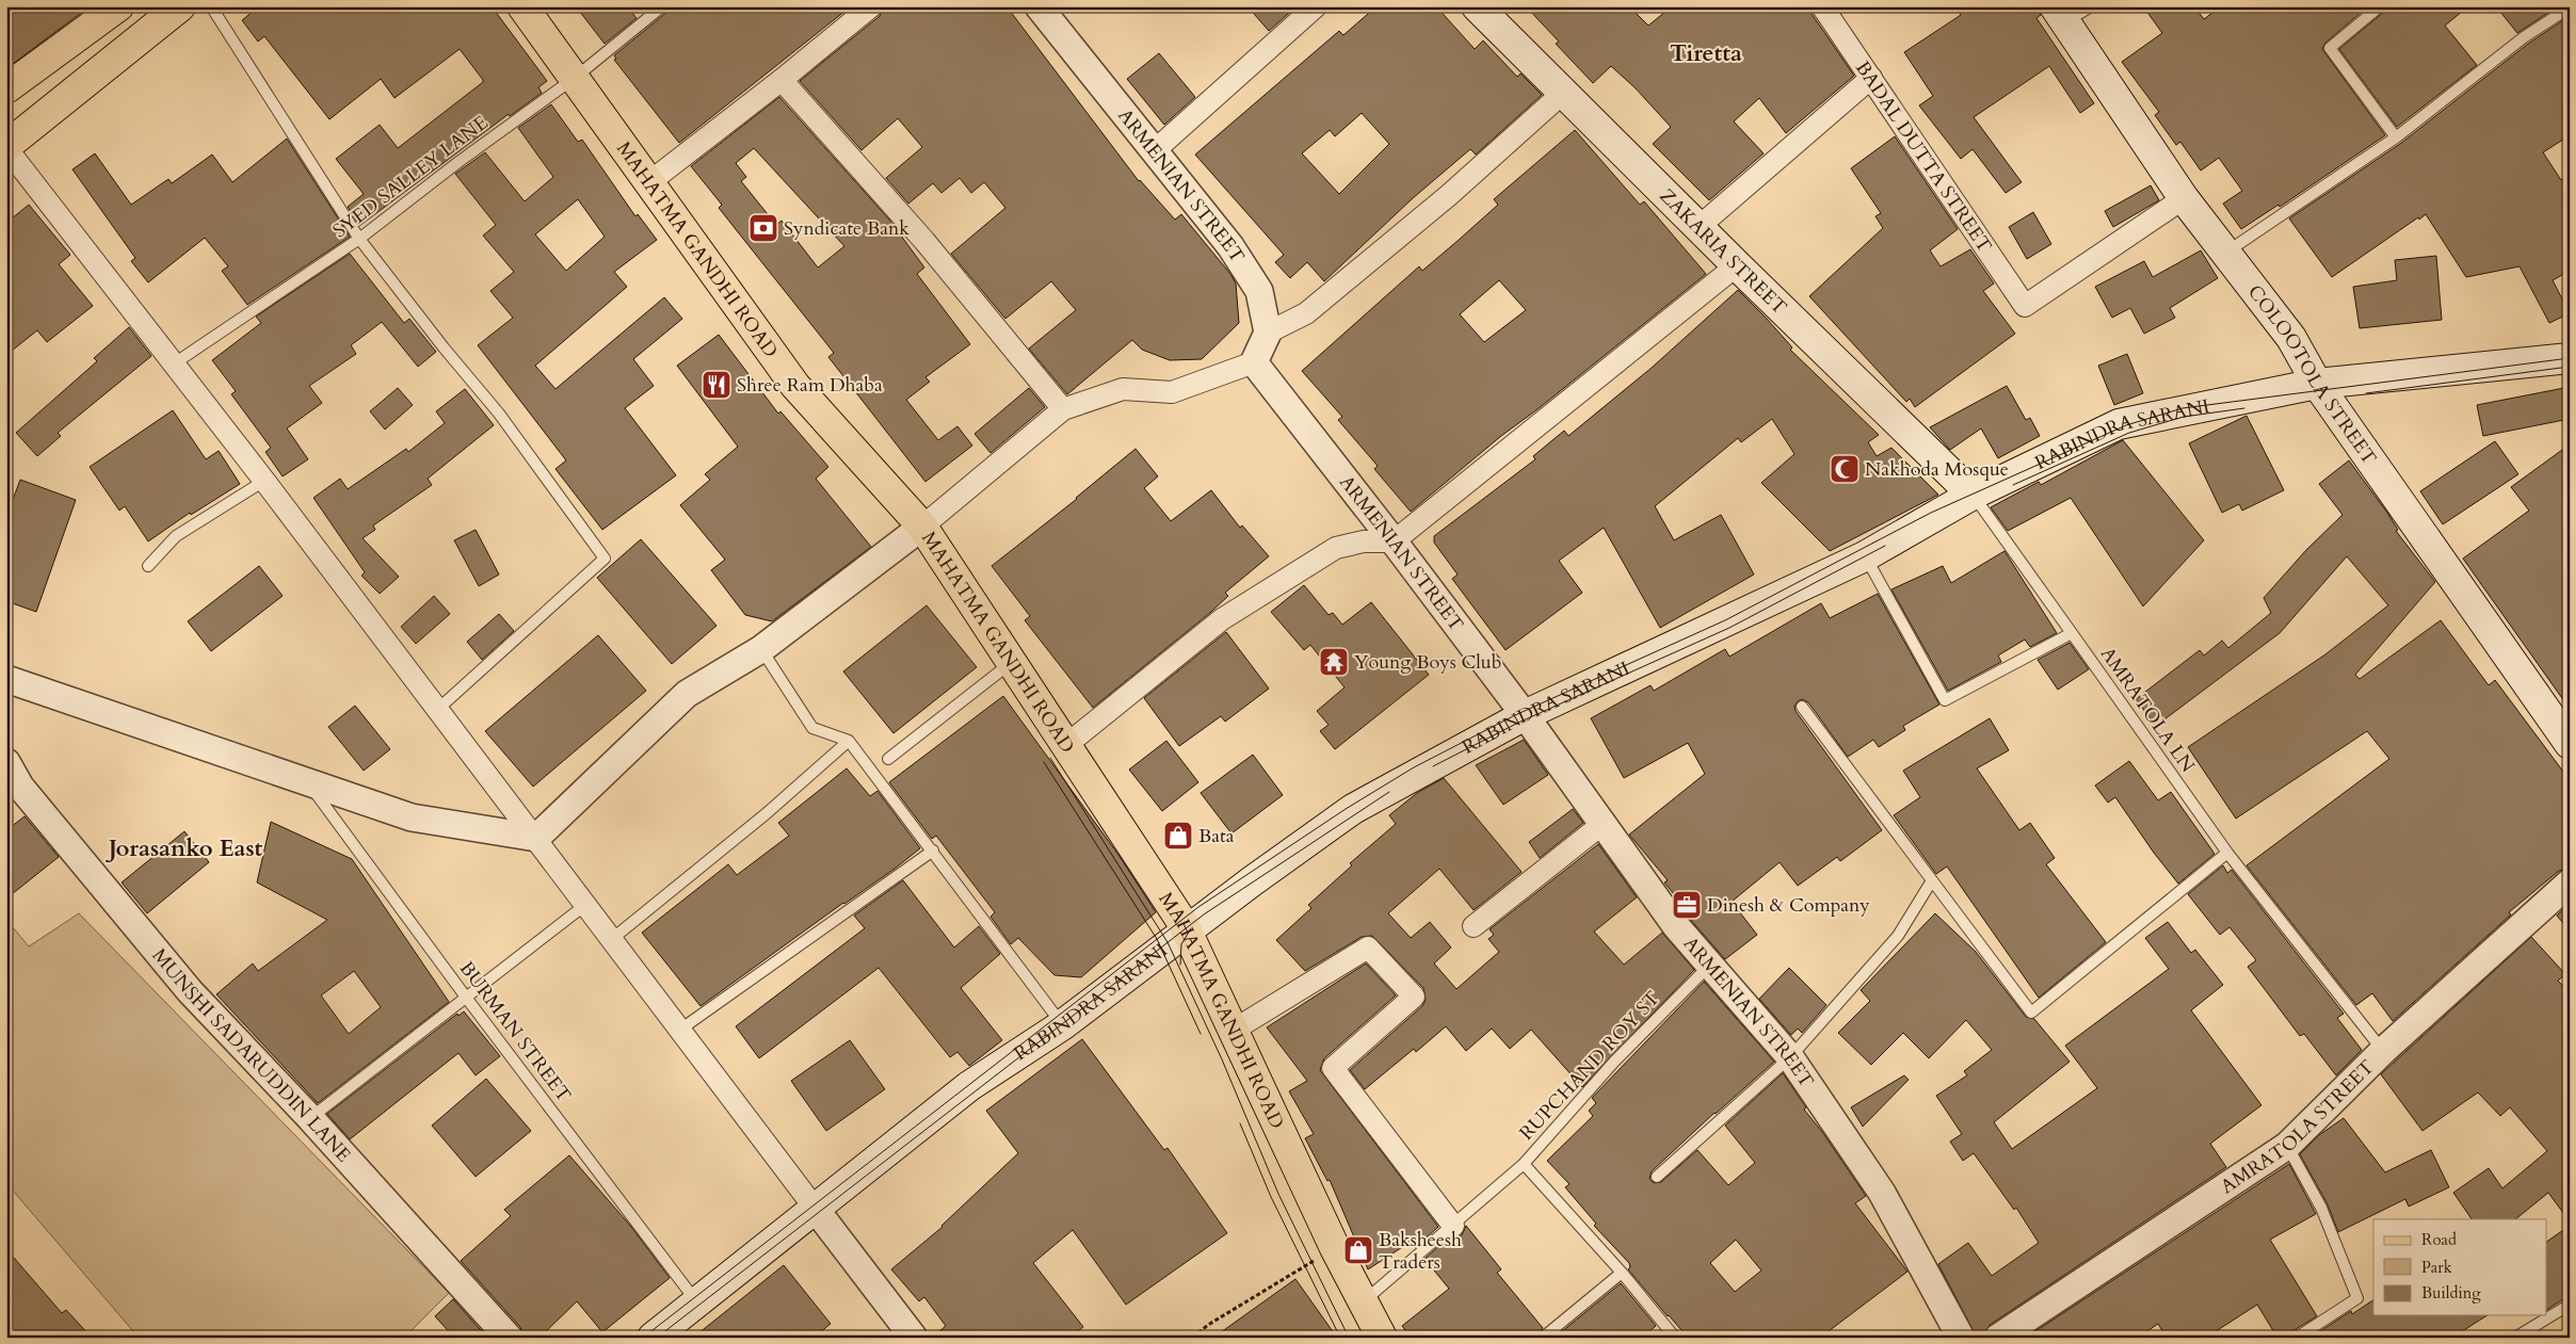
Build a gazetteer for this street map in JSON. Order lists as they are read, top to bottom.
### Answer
{
  "streets": {
    "main road": [
      "MAHATMA GANDHI ROAD",
      "ZAKARIA STREET",
      "COLOOTOLA STREET",
      "RABINDRA SARANI"
    ],
    "street": [
      "BADAL DUTTA STREET",
      "ARMENIAN STREET",
      "MUNSHI SADARUDDIN LANE",
      "AMRATOLA STREET"
    ],
    "lane": [
      "SYED SALLEY LANE",
      "AMRATOLA LN",
      "BURMAN STREET",
      "RUPCHAND ROY ST"
    ]
  },
  "crossings": [
    ["BADAL DUTTA STREET", "COLOOTOLA STREET"],
    ["SYED SALLEY LANE", "MAHATMA GANDHI ROAD"],
    ["ARMENIAN STREET", "RABINDRA SARANI"],
    ["ARMENIAN STREET", "RUPCHAND ROY ST"],
    ["MAHATMA GANDHI ROAD", "RABINDRA SARANI"],
    ["ZAKARIA STREET", "RABINDRA SARANI"],
    ["ZAKARIA STREET", "AMRATOLA LN"],
    ["COLOOTOLA STREET", "RABINDRA SARANI"],
    ["RABINDRA SARANI", "AMRATOLA LN"],
    ["RABINDRA SARANI", "BURMAN STREET"],
    ["AMRATOLA LN", "AMRATOLA STREET"]
  ],
  "districts": ["Tiretta", "Jorasanko East"],
  "places": {
    "bank": ["Syndicate Bank"],
    "restaurant": ["Shree Ram Dhaba"],
    "mosque": ["Nakhoda Mosque"],
    "temple": ["Young Boys Club"],
    "shop": ["Bata", "Baksheesh Traders"],
    "office": ["Dinesh & Company"]
  },
  "legend": ["Road", "Park", "Building"]
}
